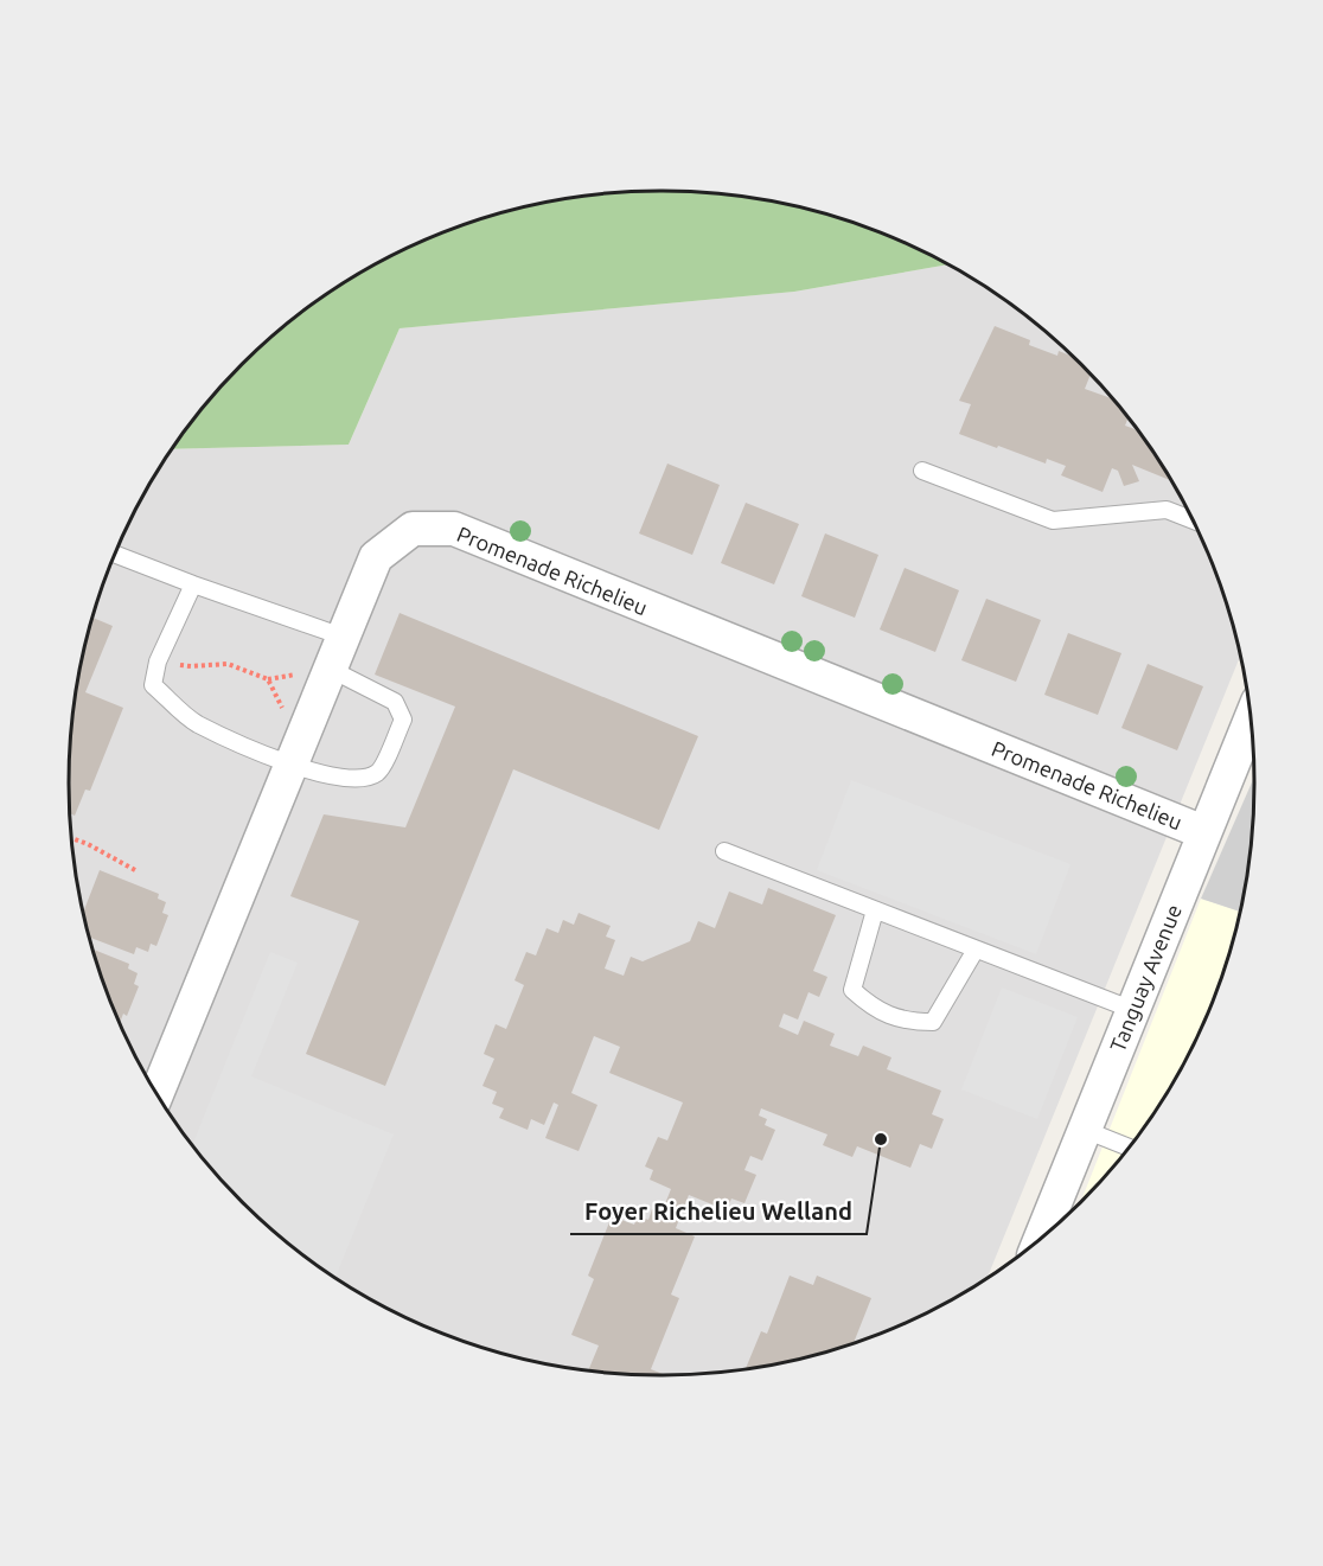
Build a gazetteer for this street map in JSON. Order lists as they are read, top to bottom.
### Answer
{
  "streets": {
    "street": ["Promenade Richelieu", "Tanguay Avenue"]
  },
  "crossings": [
    ["Promenade Richelieu", "Tanguay Avenue"]
  ],
  "places": ["Foyer Richelieu Welland"]
}
